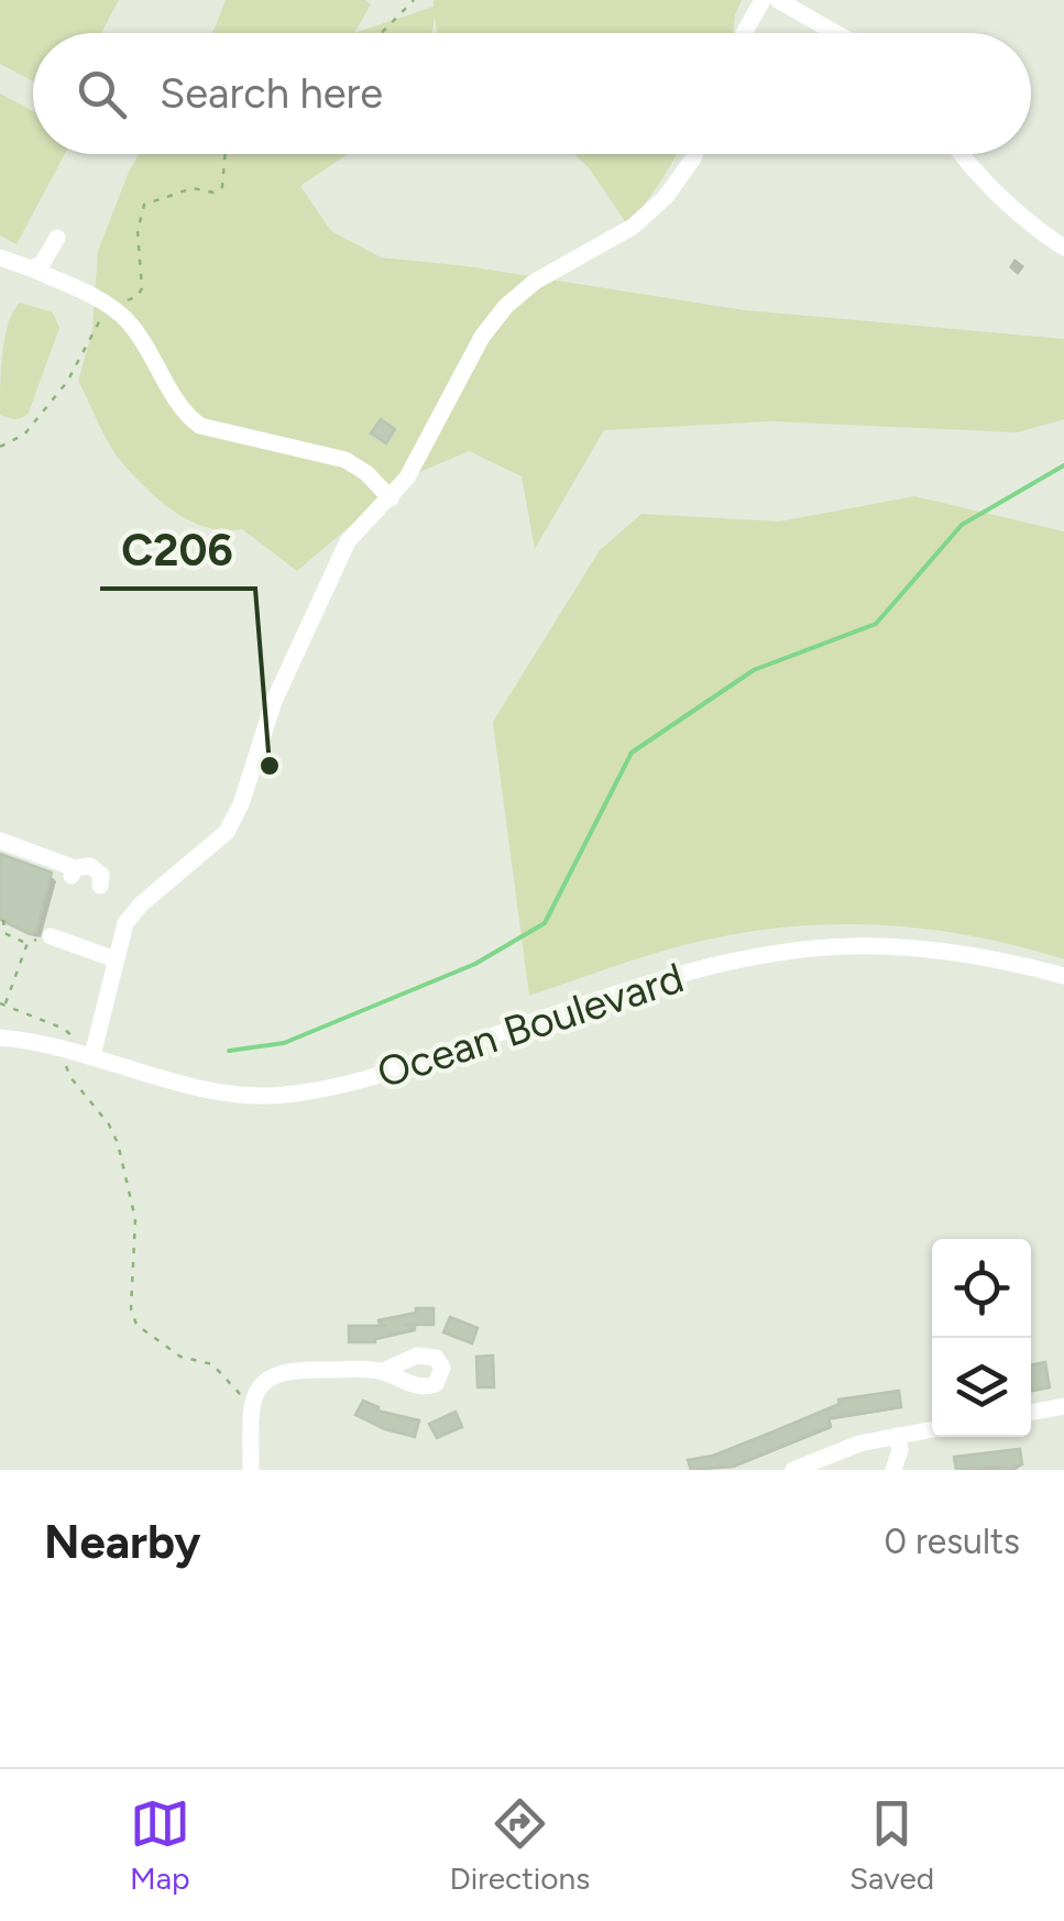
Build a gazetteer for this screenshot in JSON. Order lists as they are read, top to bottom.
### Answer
{
  "streets": {
    "street": ["Ocean Boulevard"]
  },
  "places": ["C206"],
  "page": {
    "search": "Search here",
    "heading": ["Nearby", "0 results"],
    "nav": ["Map", "Directions", "Saved"]
  }
}
